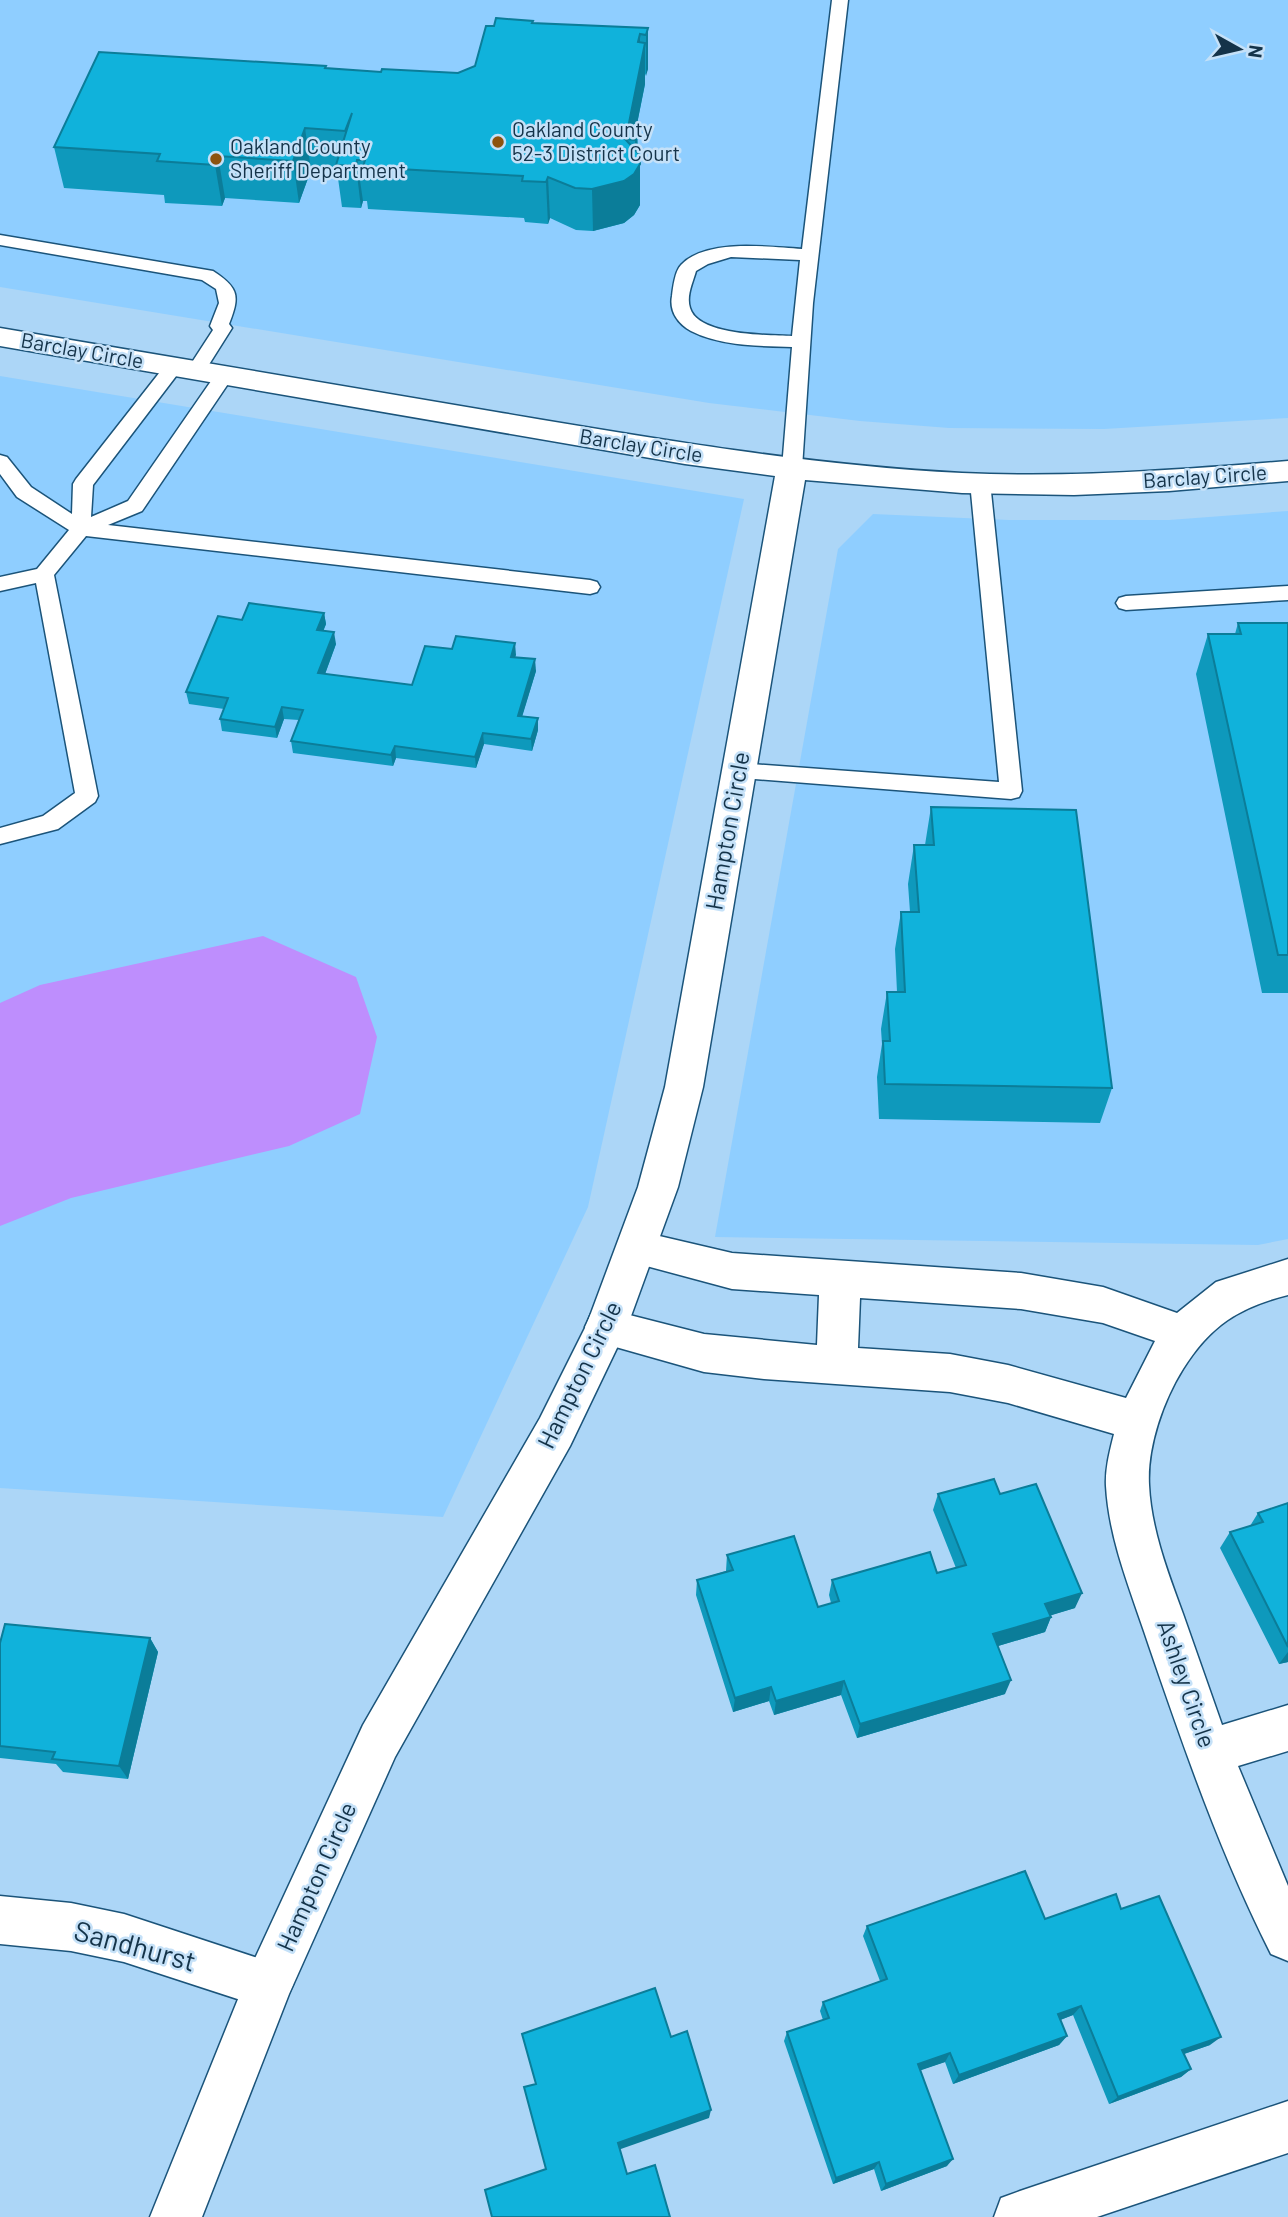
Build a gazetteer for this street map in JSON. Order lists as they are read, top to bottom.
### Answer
{
  "streets": {
    "street": [
      "Barclay Circle",
      "Hampton Circle",
      "Ashley Circle",
      "Sandhurst"
    ]
  },
  "crossings": [
    ["Barclay Circle", "Hampton Circle"],
    ["Hampton Circle", "Sandhurst"]
  ],
  "places": ["Oakland County 52-3 District Court", "Oakland County Sheriff Department"],
  "north": "right"
}
